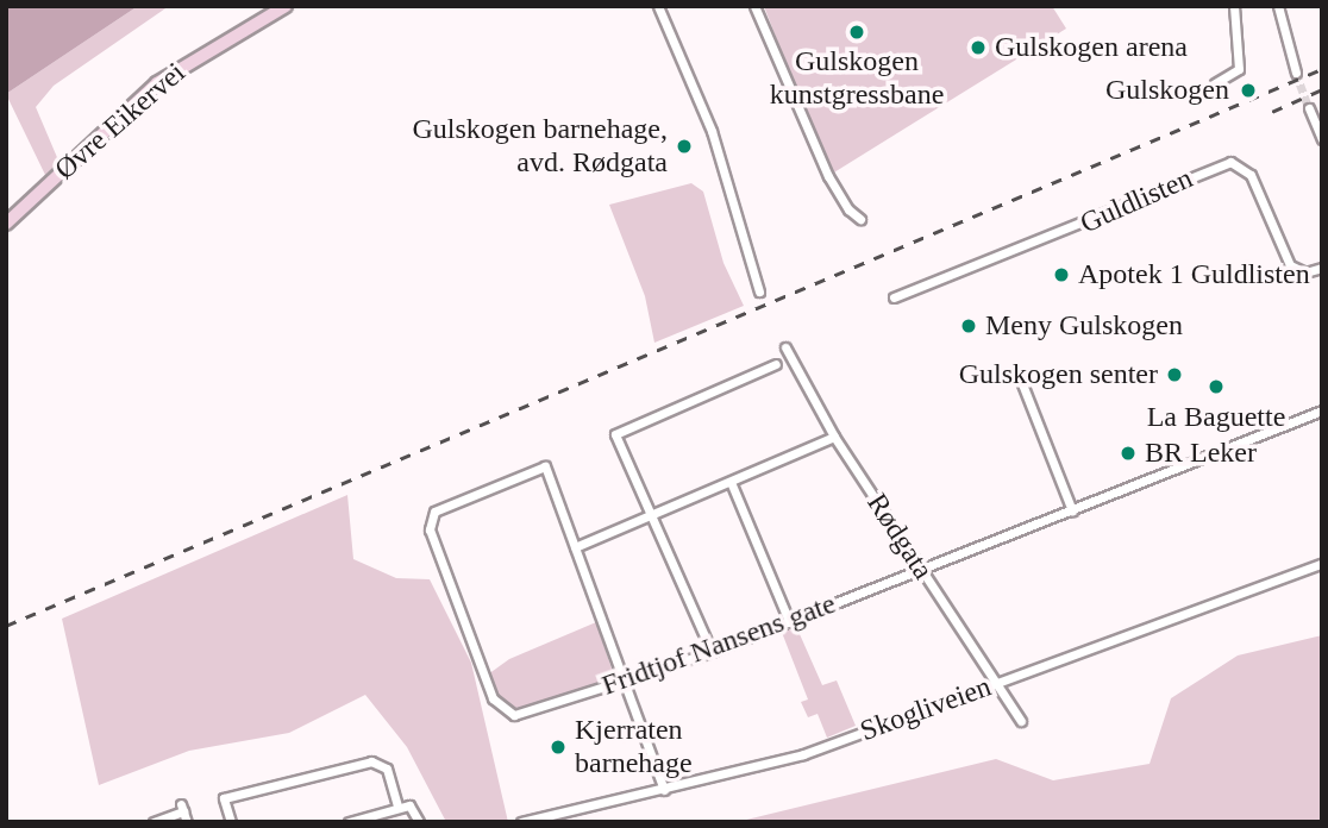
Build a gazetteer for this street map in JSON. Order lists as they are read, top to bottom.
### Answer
{
  "streets": {
    "main road": ["Øvre Eikervei"],
    "street": [
      "Guldlisten",
      "Rødgata",
      "Fridtjof Nansens gate",
      "Skogliveien"
    ]
  },
  "crossings": [
    ["Rødgata", "Fridtjof Nansens gate"],
    ["Rødgata", "Skogliveien"]
  ],
  "places": [
    "Gulskogen kunstgressbane",
    "Gulskogen arena",
    "Gulskogen",
    "Gulskogen barnehage, avd. Rødgata",
    "Apotek 1 Guldlisten",
    "Meny Gulskogen",
    "Gulskogen senter",
    "La Baguette",
    "BR Leker",
    "Kjerraten barnehage"
  ]
}
